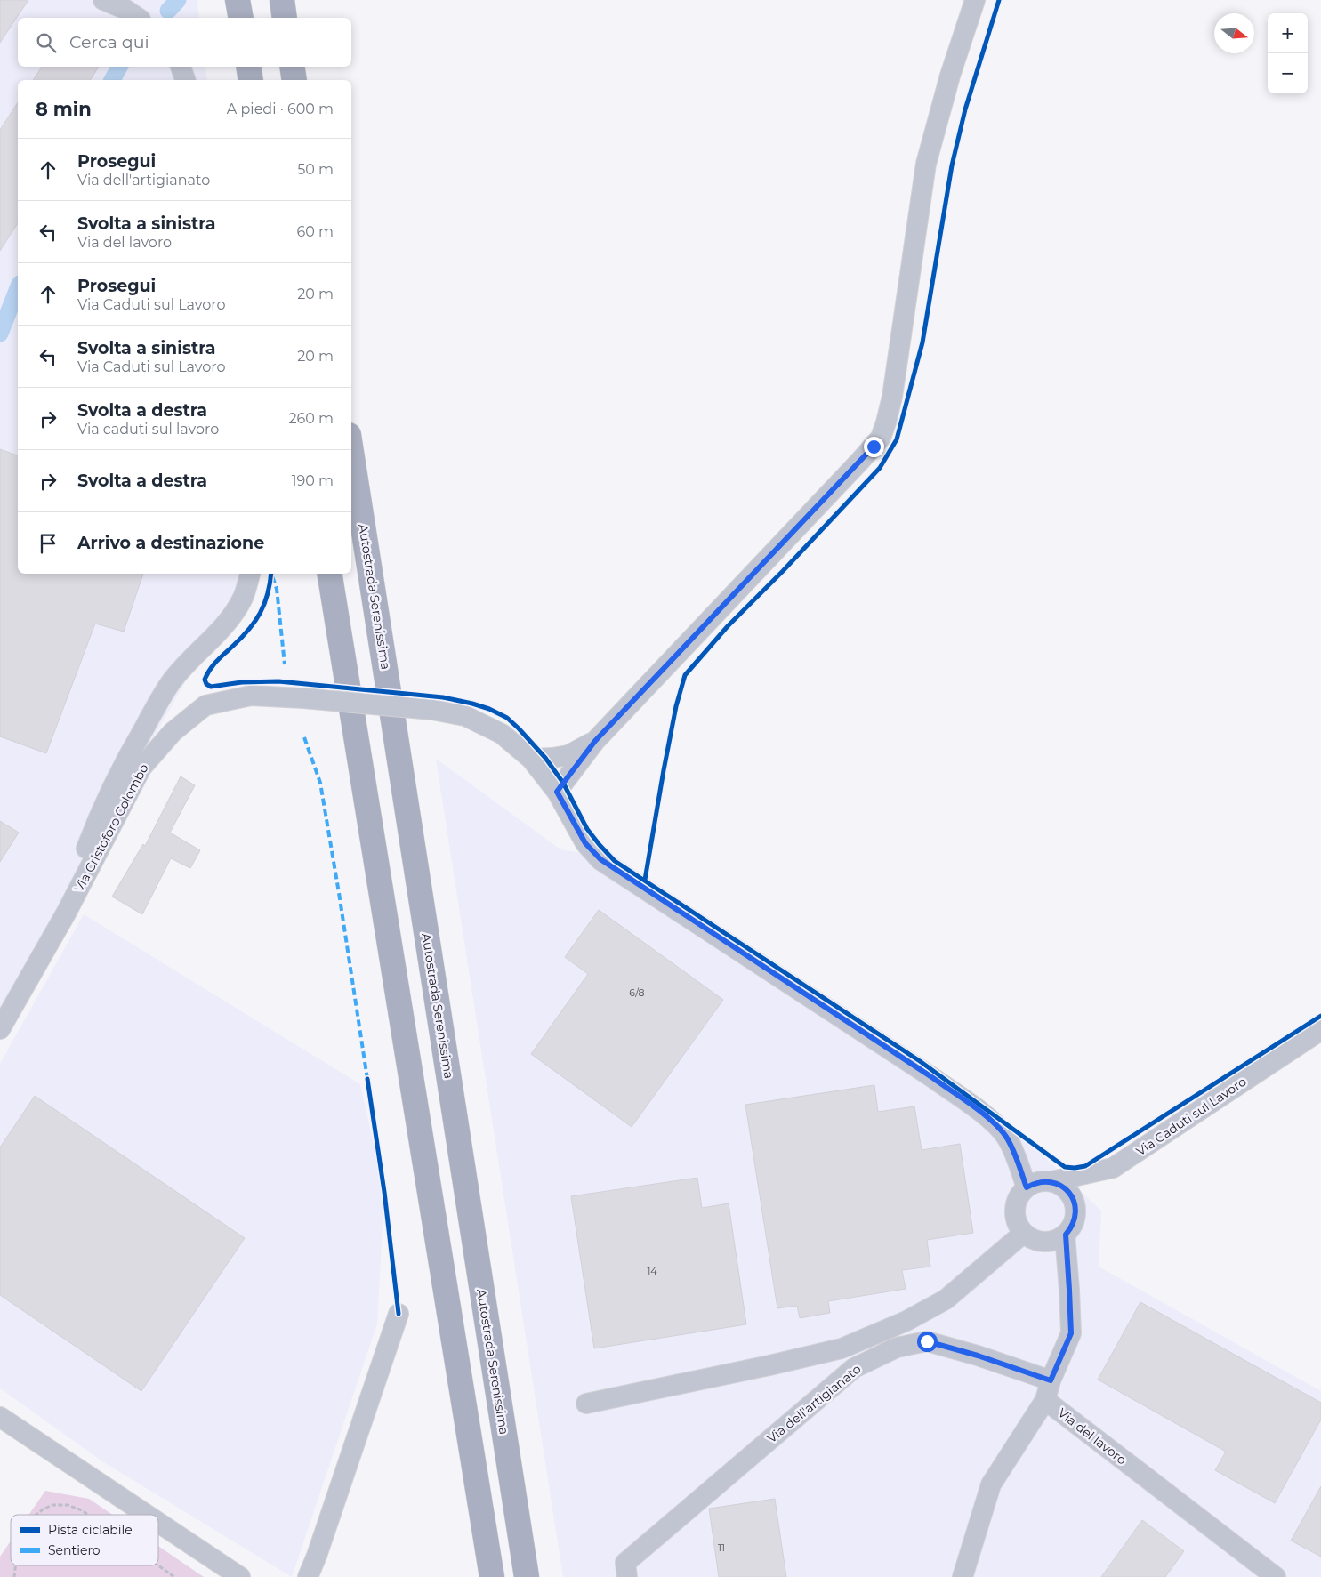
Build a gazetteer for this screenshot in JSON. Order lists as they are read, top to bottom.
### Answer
{
  "streets": {
    "highway": ["Autostrada Serenissima"],
    "street": [
      "Via Cristoforo Colombo",
      "Via Caduti sul Lavoro",
      "Via dell'artigianato",
      "Via del lavoro"
    ]
  },
  "crossings": [
    ["Via Caduti sul Lavoro", "Via del lavoro"],
    ["Via dell'artigianato", "Via del lavoro"]
  ],
  "house_numbers": ["6/8", "14", "11"],
  "legend": ["Pista ciclabile", "Sentiero"],
  "north": "right",
  "page": {
    "map_buttons": ["+", "−"],
    "search": "Cerca qui",
    "heading": ["8 min", "A piedi · 600 m"],
    "list": [
      ["Prosegui", "Via dell'artigianato", "50 m"],
      ["Svolta a sinistra", "Via del lavoro", "60 m"],
      ["Prosegui", "Via Caduti sul Lavoro", "20 m"],
      ["Svolta a sinistra", "Via Caduti sul Lavoro", "20 m"],
      ["Svolta a destra", "Via caduti sul lavoro", "260 m"],
      ["Svolta a destra", "190 m"],
      "Arrivo a destinazione"
    ]
  }
}
